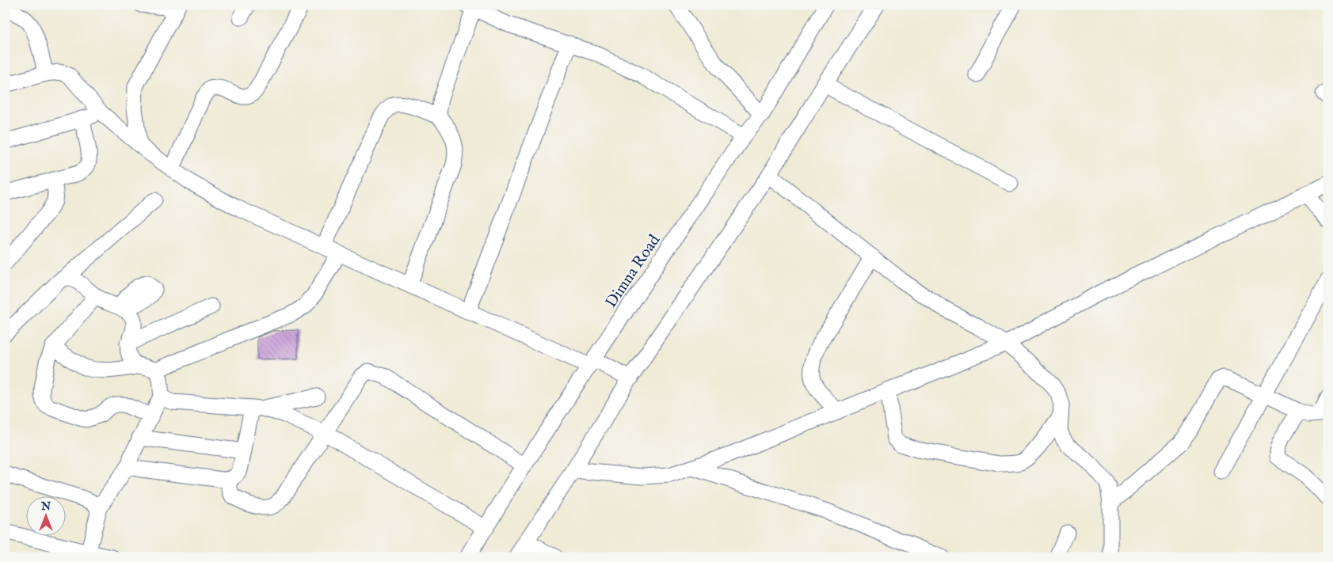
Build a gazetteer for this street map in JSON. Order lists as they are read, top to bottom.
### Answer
{
  "streets": {
    "street": ["Dimna Road"]
  },
  "north": "top"
}
